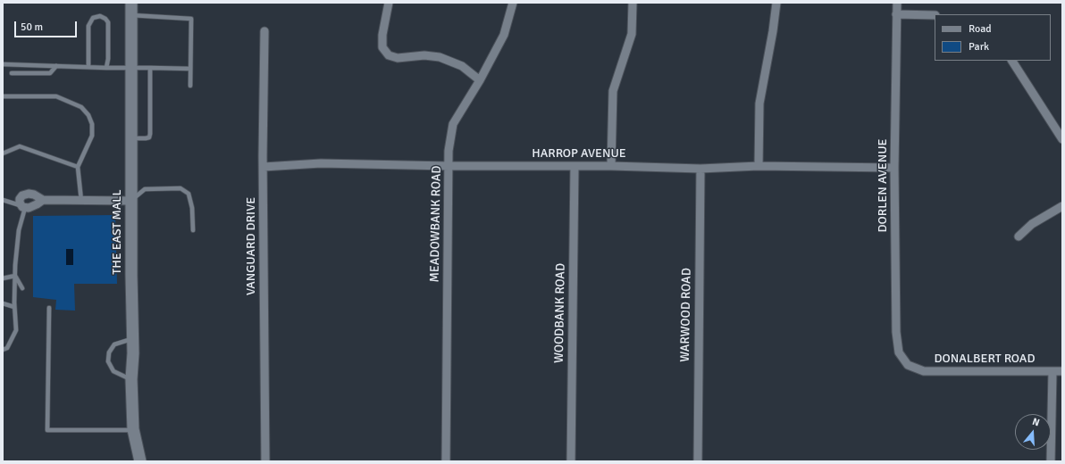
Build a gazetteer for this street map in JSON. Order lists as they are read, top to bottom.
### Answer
{
  "streets": {
    "main road": ["THE EAST MALL"],
    "street": [
      "HARROP AVENUE",
      "DORLEN AVENUE",
      "MEADOWBANK ROAD",
      "VANGUARD DRIVE",
      "WOODBANK ROAD",
      "WARWOOD ROAD",
      "DONALBERT ROAD"
    ]
  },
  "crossings": [
    ["HARROP AVENUE", "DORLEN AVENUE"],
    ["HARROP AVENUE", "MEADOWBANK ROAD"],
    ["HARROP AVENUE", "VANGUARD DRIVE"],
    ["HARROP AVENUE", "WOODBANK ROAD"],
    ["HARROP AVENUE", "WARWOOD ROAD"],
    ["DORLEN AVENUE", "DONALBERT ROAD"]
  ],
  "legend": ["Road", "Park"],
  "scale_bar": "50 m",
  "north": "top"
}
